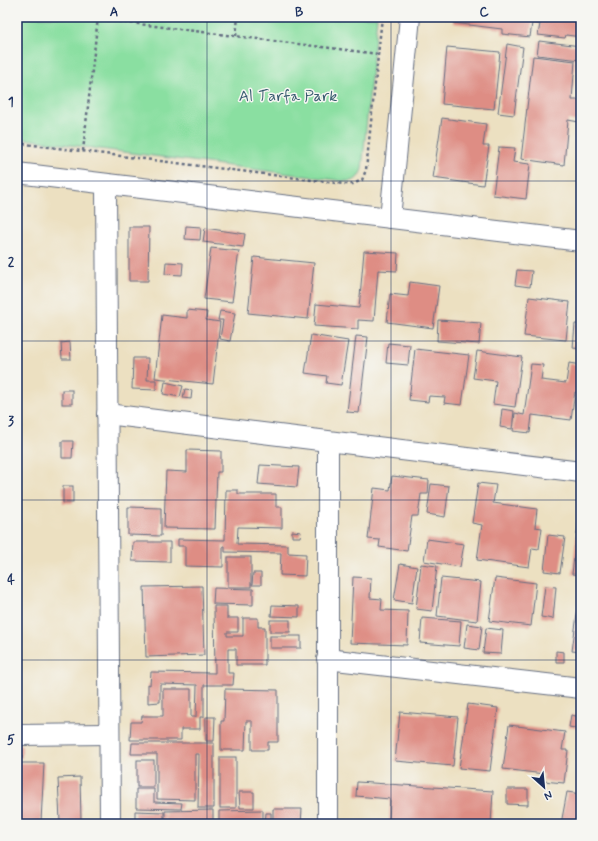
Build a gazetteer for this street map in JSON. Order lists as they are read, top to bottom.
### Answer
{
  "parks": ["Al Tarfa Park"],
  "north": "bottom right",
  "grid": {
    "columns": ["A", "B", "C"],
    "rows": [
      "1",
      "2",
      "3",
      "4",
      "5"
    ]
  }
}
